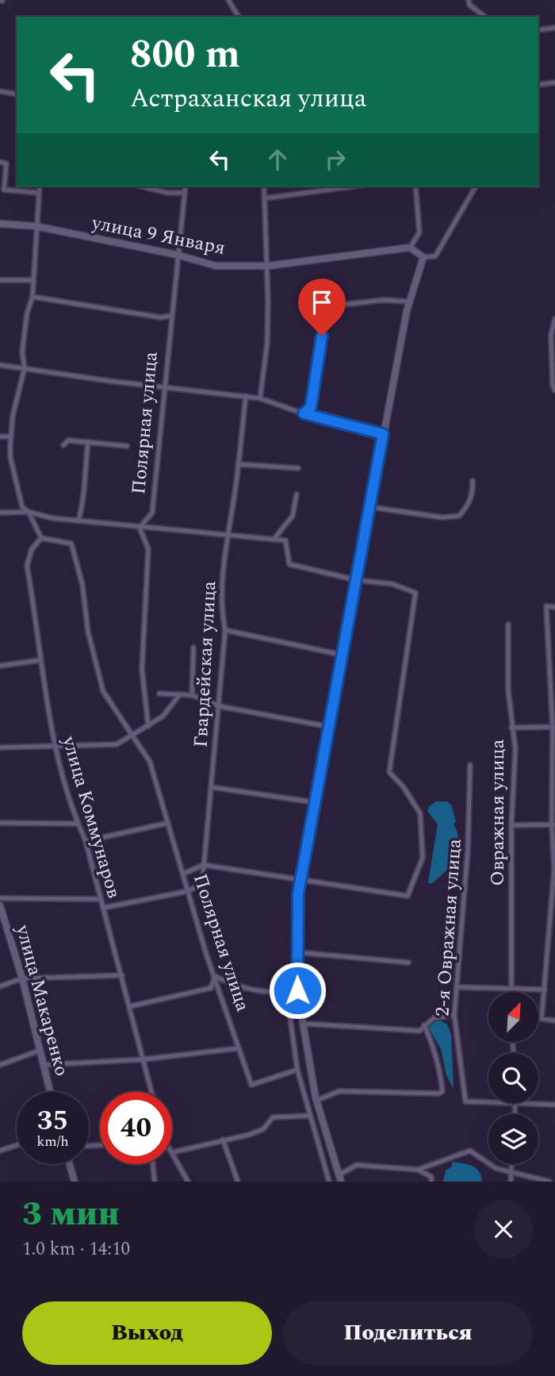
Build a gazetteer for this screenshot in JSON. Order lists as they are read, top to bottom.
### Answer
{
  "streets": {
    "street": [
      "улица 9 Января",
      "Полярная улица",
      "Гвардейская улица",
      "Овражная улица",
      "улица Коммунаров",
      "2-я Овражная улица",
      "улица Макаренко"
    ]
  },
  "crossings": [
    ["улица 9 Января", "Полярная улица"],
    ["Полярная улица", "Гвардейская улица"],
    ["Полярная улица", "улица Коммунаров"]
  ],
  "north": "top right",
  "page": {
    "turn": ["800 m", "Астраханская улица"],
    "speed": "35 km/h",
    "limit": "40",
    "heading": ["3 мин", "1.0 km · 14:10"],
    "buttons": ["Выход", "Поделиться"]
  }
}
